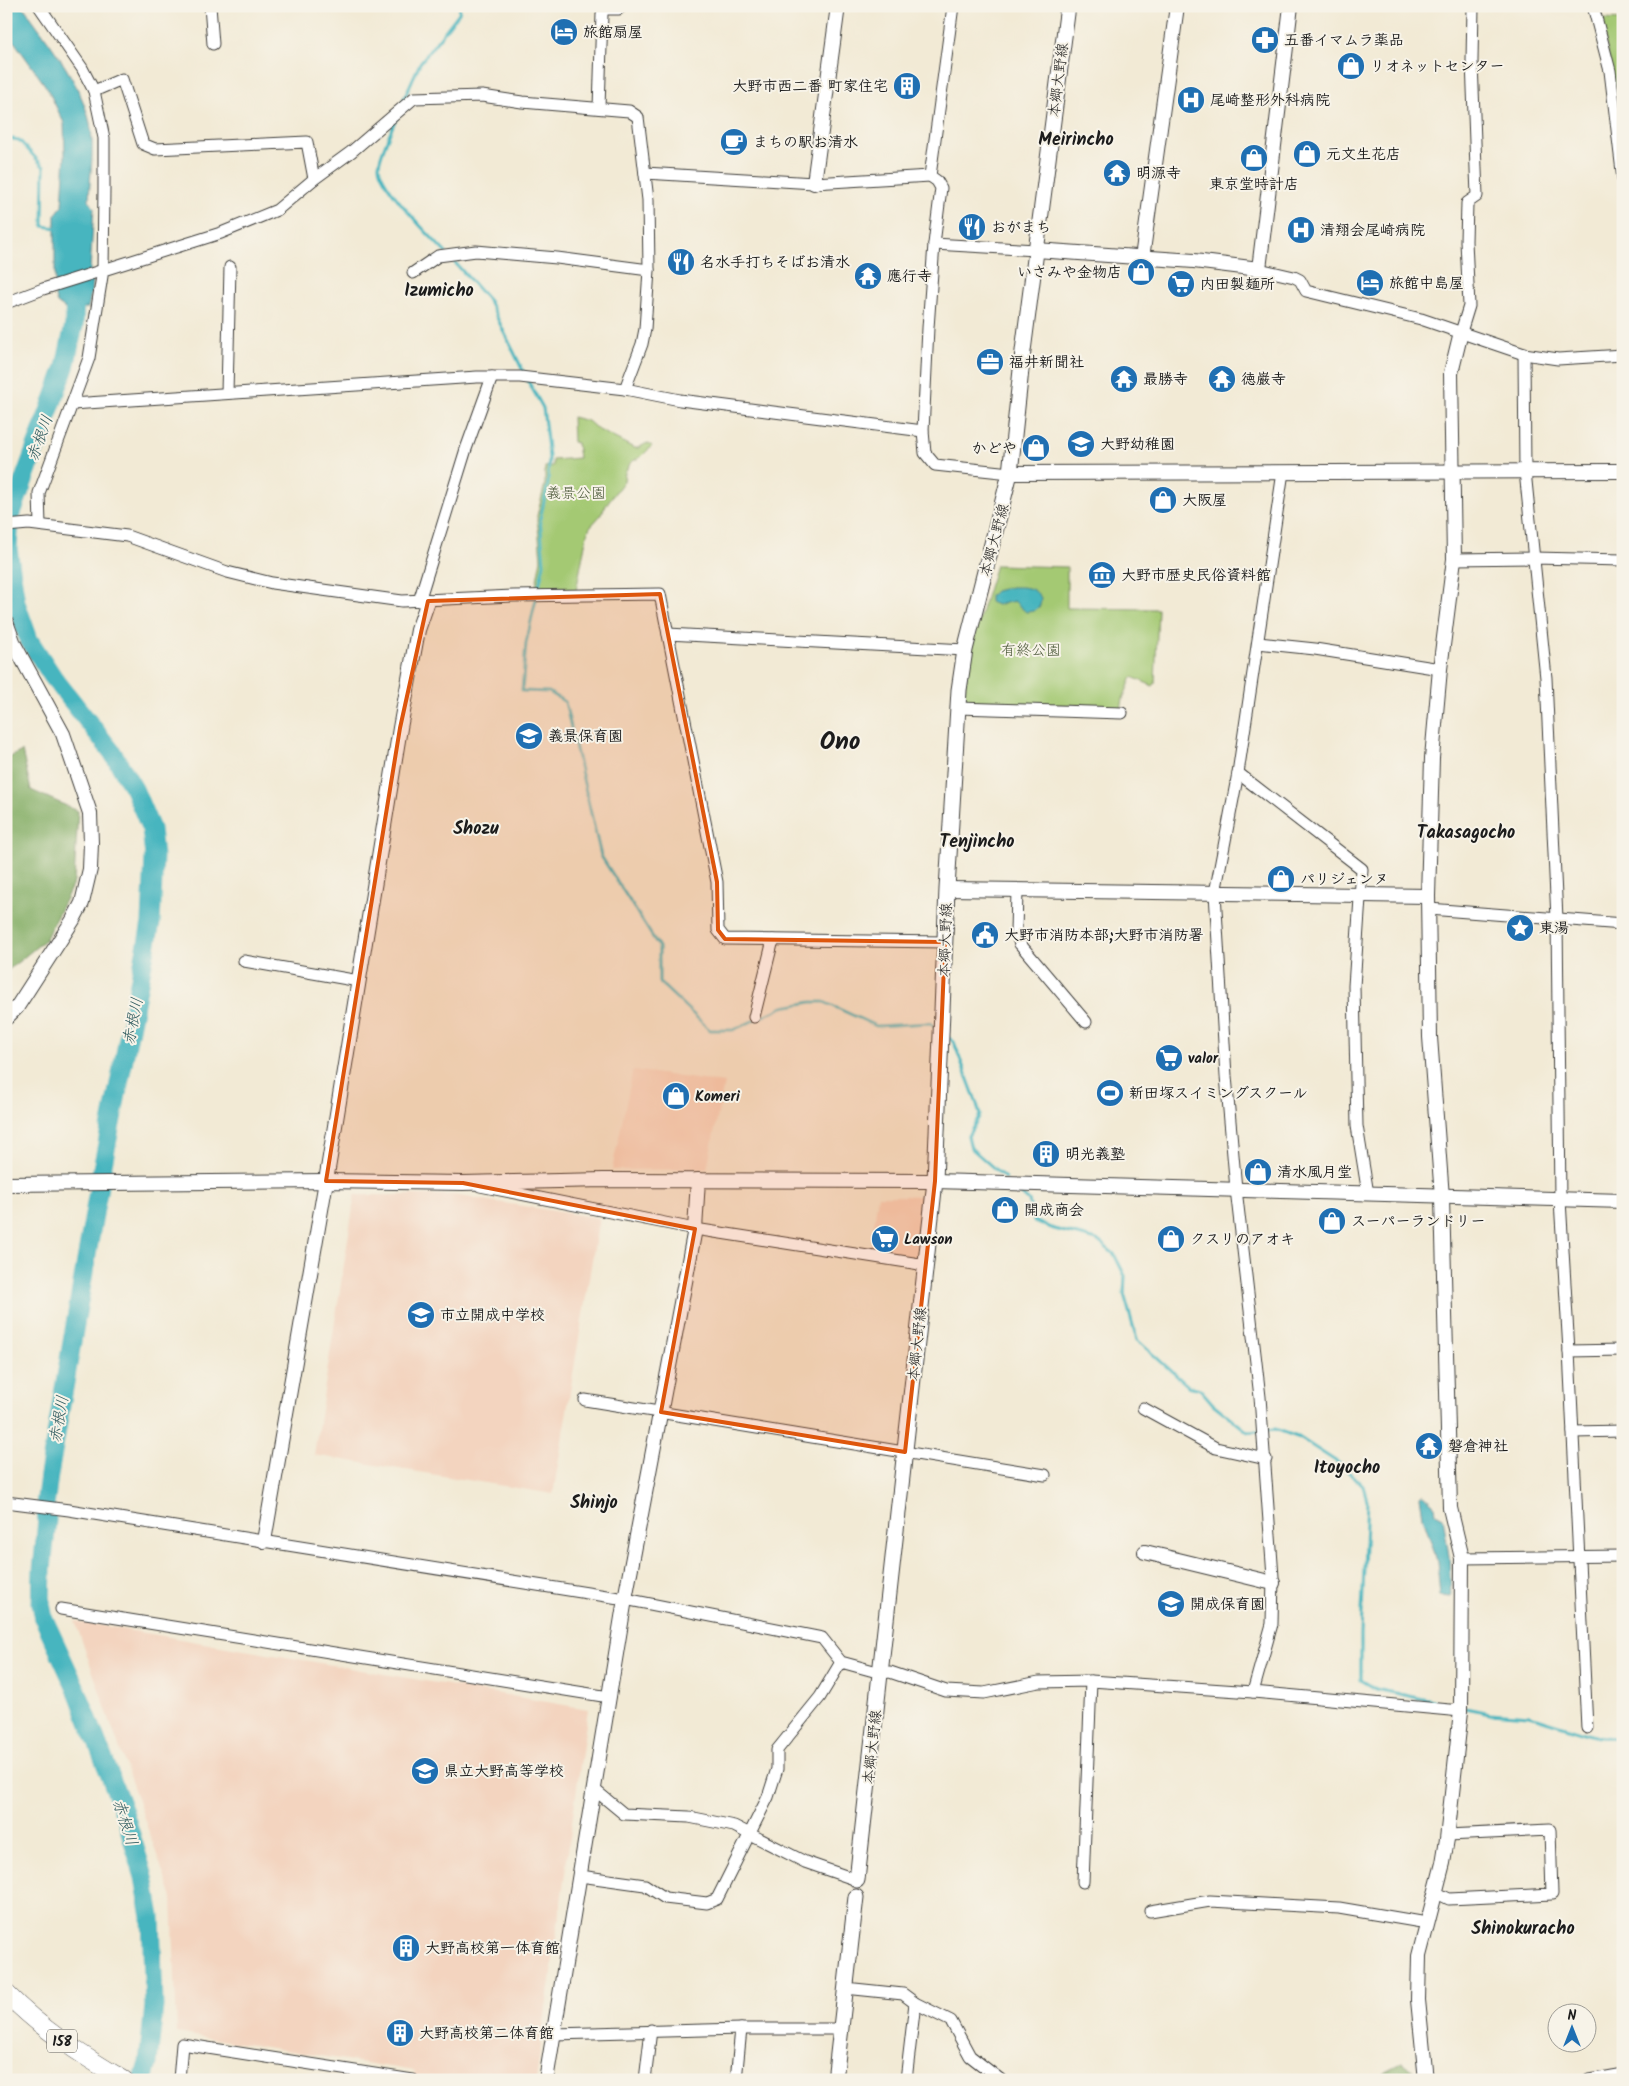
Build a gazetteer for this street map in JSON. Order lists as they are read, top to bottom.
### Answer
{
  "streets": {
    "highway": ["158"],
    "main road": ["本郷大野線"]
  },
  "districts": [
    "Meirincho",
    "Izumicho",
    "Ono",
    "Shozu",
    "Takasagocho",
    "Tenjincho",
    "Itoyocho",
    "Shinjo",
    "Shinokuracho"
  ],
  "water": ["赤根川"],
  "parks": ["義景公園", "有終公園"],
  "places": {
    "hotel": ["旅館扇屋", "旅館中島屋"],
    "pharmacy": ["五番イマムラ薬品"],
    "shop": [
      "リオネットセンター",
      "元文生花店",
      "東京堂時計店",
      "いさみや金物店",
      "かどや",
      "大阪屋",
      "パリジェンヌ",
      "Komeri",
      "清水風月堂",
      "開成商会",
      "スーパーランドリー",
      "クスリのアオキ"
    ],
    "building": [
      "大野市西二番 町家住宅",
      "明光義塾",
      "大野高校第一体育館",
      "大野高校第二体育館"
    ],
    "hospital": ["尾崎整形外科病院", "清翔会尾崎病院"],
    "cafe": ["まちの駅お清水"],
    "temple": [
      "明源寺",
      "應行寺",
      "最勝寺",
      "徳巌寺",
      "磐倉神社"
    ],
    "restaurant": ["おがまち", "名水手打ちそばお清水"],
    "supermarket": ["内田製麺所", "valor", "Lawson"],
    "office": ["福井新聞社"],
    "school or university": [
      "大野幼稚園",
      "義景保育園",
      "市立開成中学校",
      "開成保育園",
      "県立大野高等学校"
    ],
    "museum": ["大野市歴史民俗資料館"],
    "place": ["東湯"],
    "public building": ["大野市消防本部;大野市消防署"],
    "sports": ["新田塚スイミングスクール"]
  },
  "north": "top"
}
